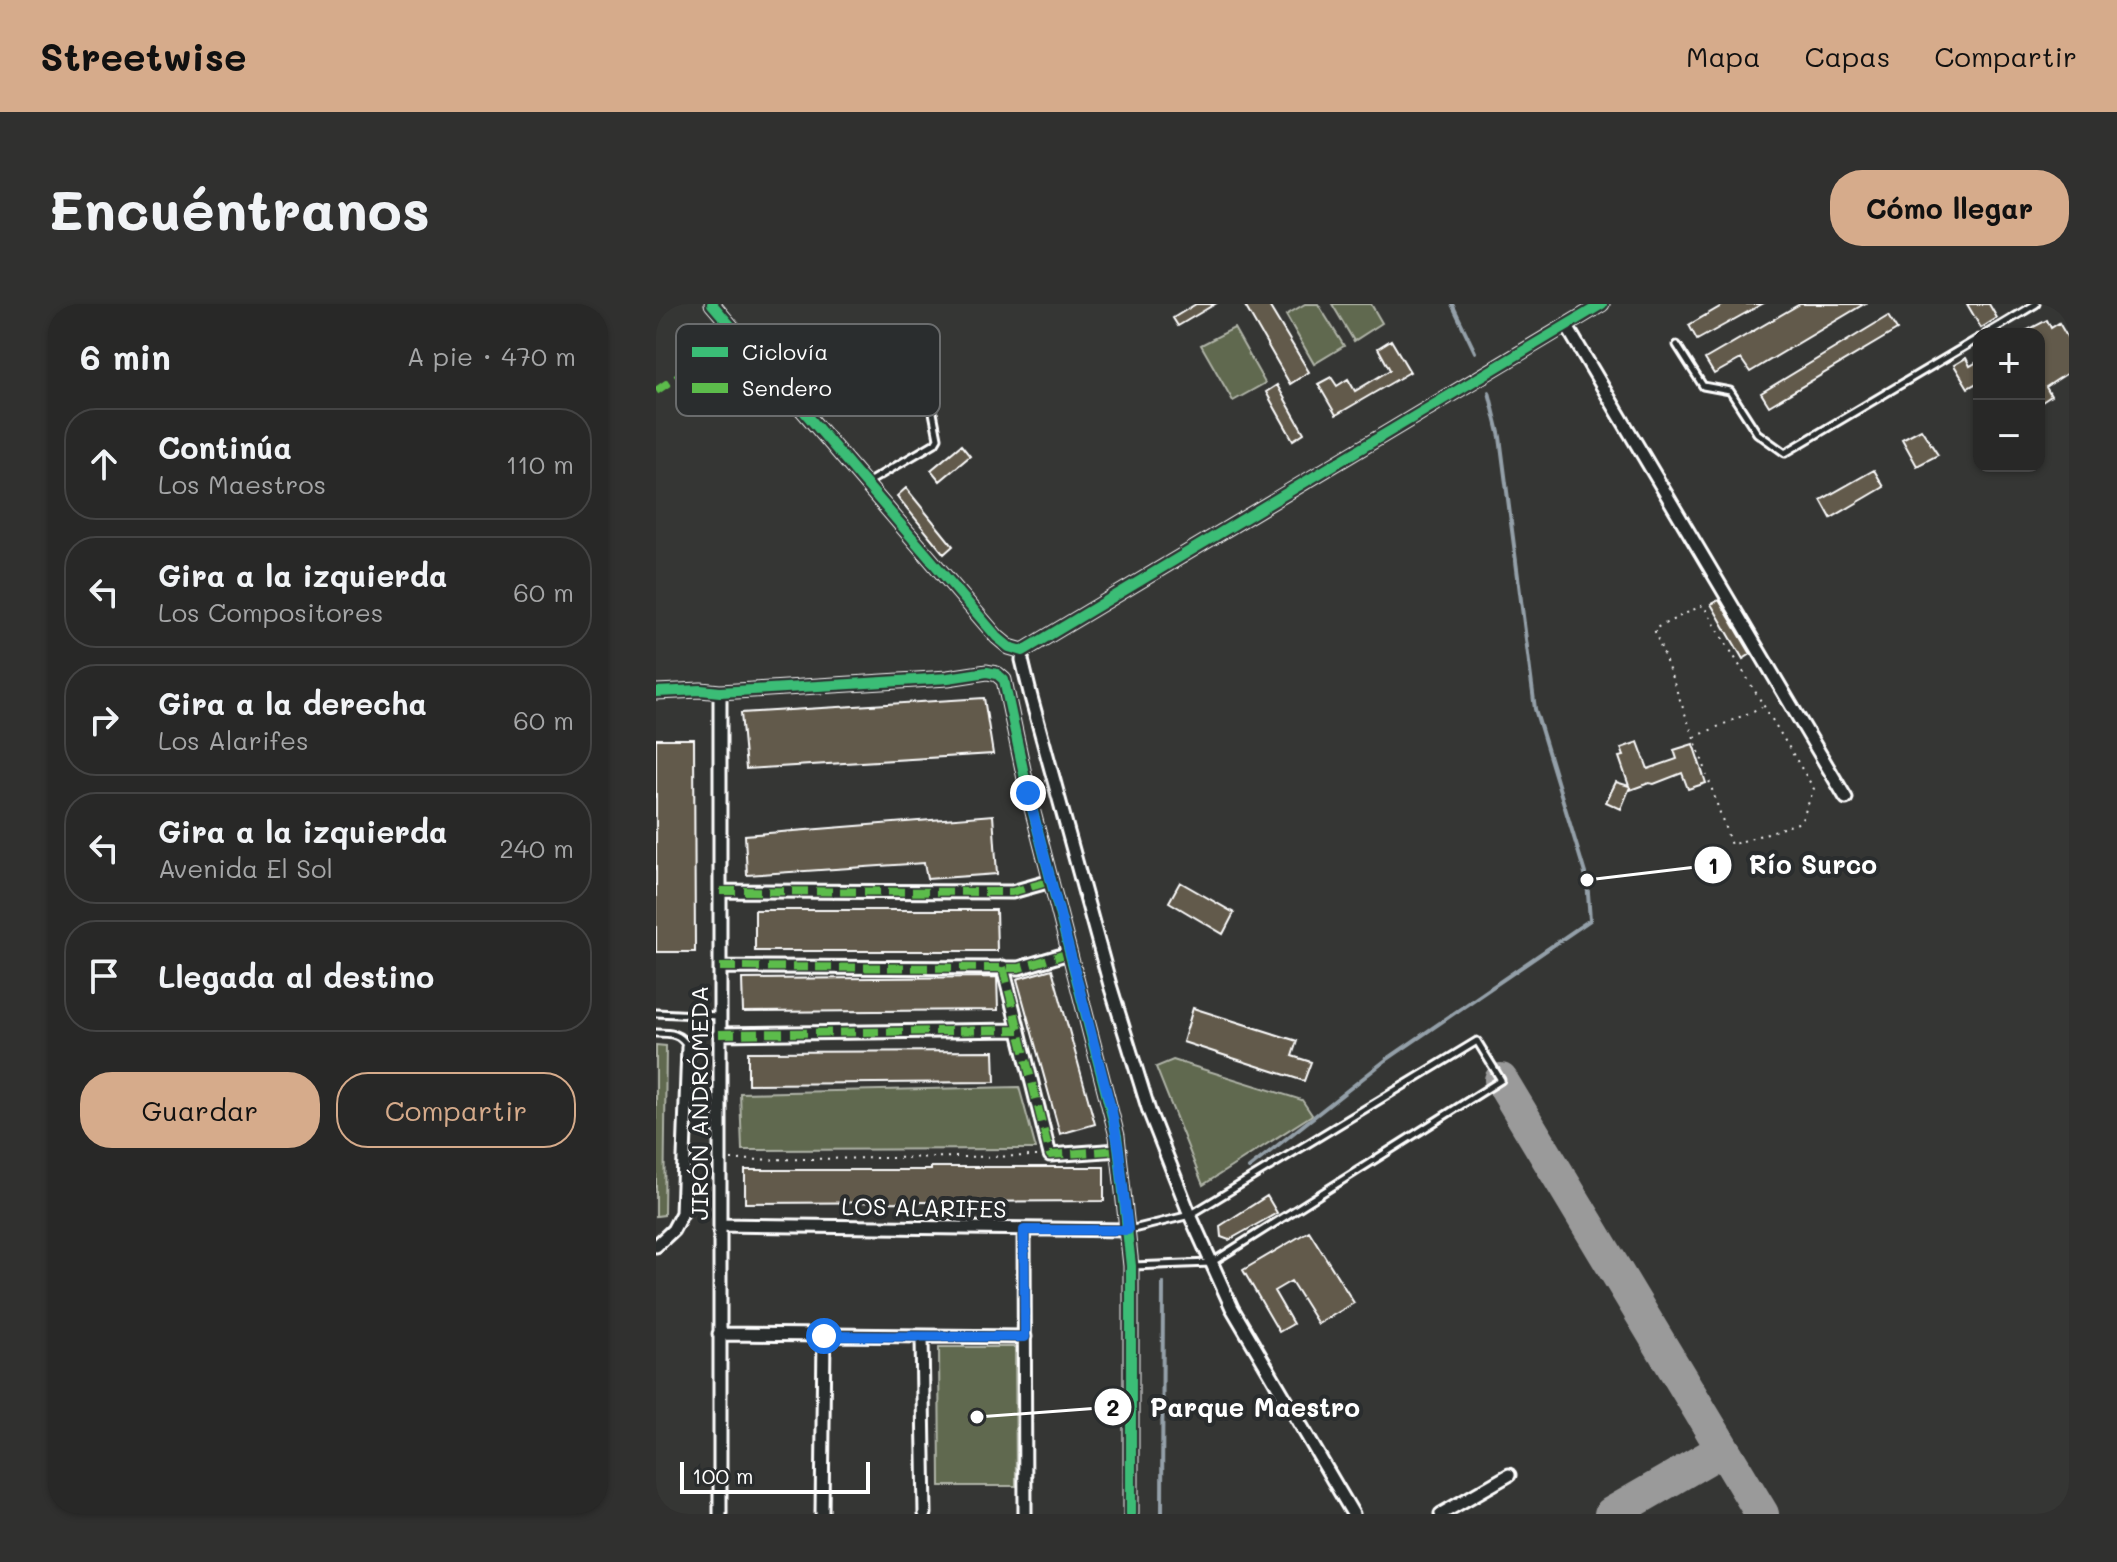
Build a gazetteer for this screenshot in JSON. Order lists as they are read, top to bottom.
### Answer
{
  "streets": {
    "street": ["JIRÓN ANDRÓMEDA", "LOS ALARIFES"]
  },
  "crossings": [
    ["JIRÓN ANDRÓMEDA", "LOS ALARIFES"]
  ],
  "places": ["Río Surco", "Parque Maestro"],
  "legend": ["Ciclovía", "Sendero"],
  "scale_bar": "100 m",
  "page": {
    "header": "Streetwise",
    "nav": ["Mapa", "Capas", "Compartir"],
    "buttons": [
      "Cómo llegar",
      ["Guardar", "Compartir"]
    ],
    "title": "Encuéntranos",
    "heading": ["6 min", "A pie · 470 m"],
    "map_buttons": ["+", "−"],
    "list": [
      ["Continúa", "Los Maestros", "110 m"],
      ["Gira a la izquierda", "Los Compositores", "60 m"],
      ["Gira a la derecha", "Los Alarifes", "60 m"],
      ["Gira a la izquierda", "Avenida El Sol", "240 m"],
      "Llegada al destino"
    ],
    "scale": "100 m"
  }
}
